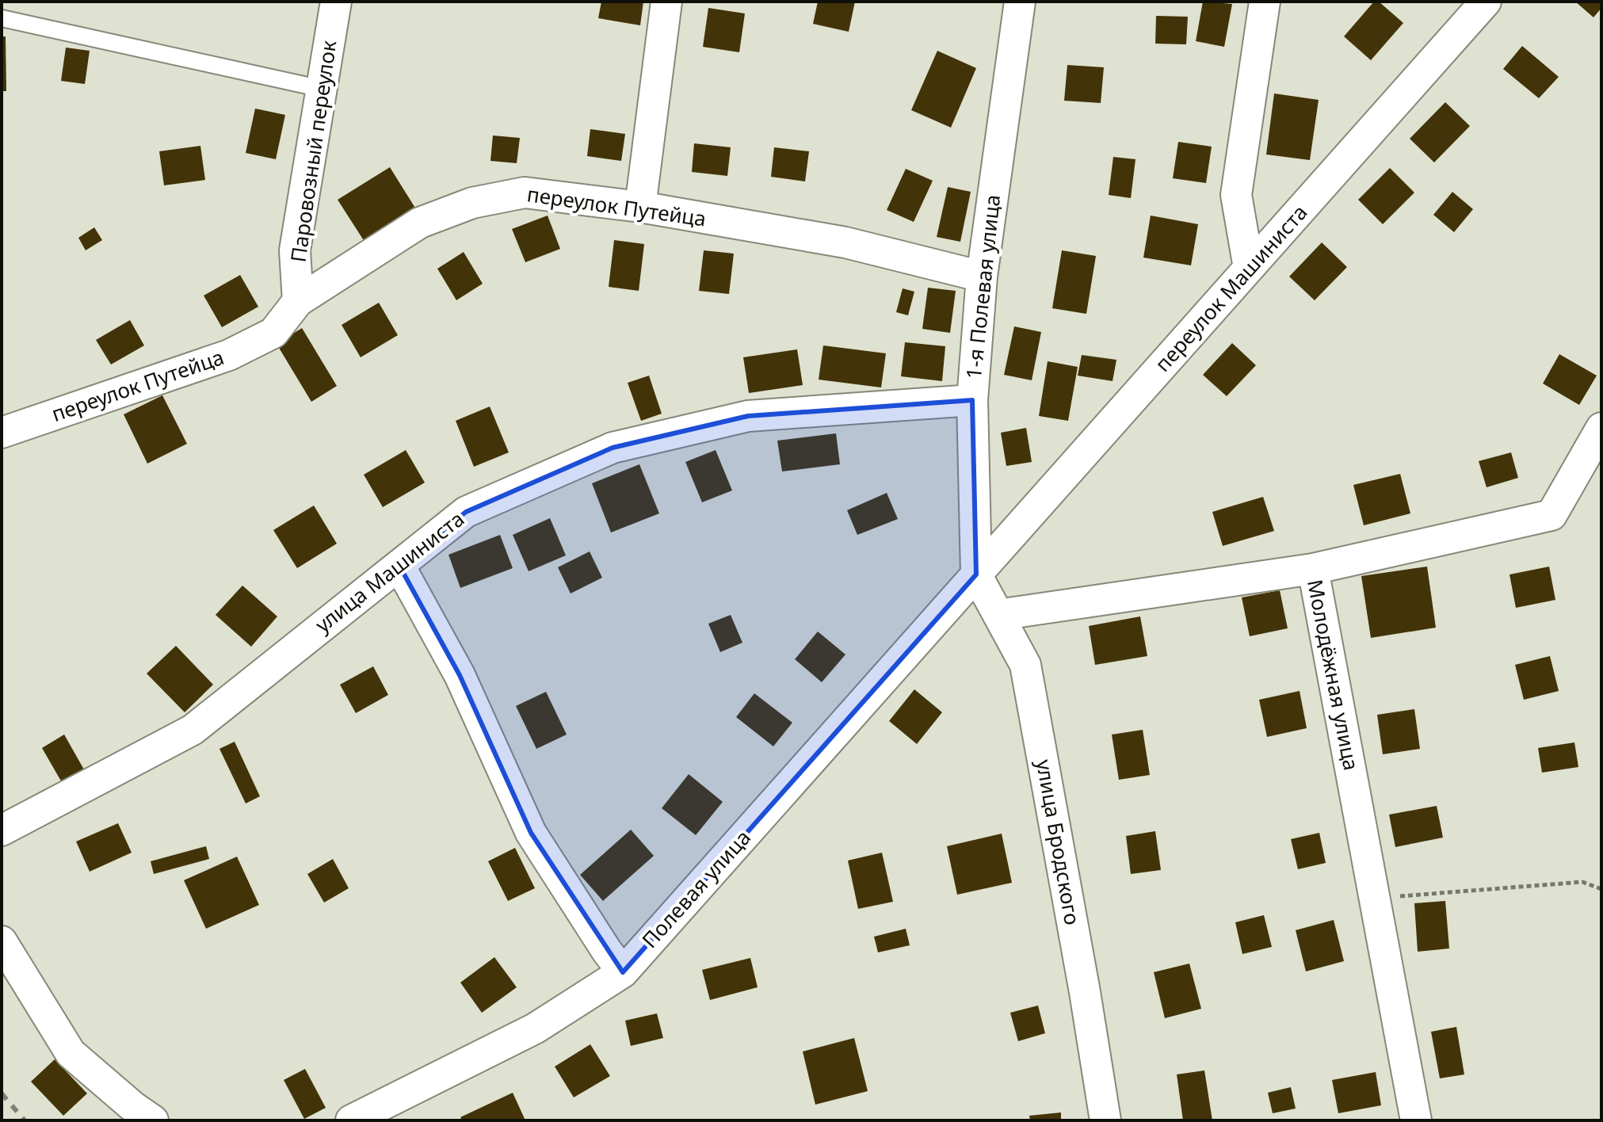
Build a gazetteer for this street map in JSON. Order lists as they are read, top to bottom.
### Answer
{
  "streets": {
    "street": [
      "Паровозный переулок",
      "переулок Путейца",
      "1-я Полевая улица",
      "переулок Машиниста",
      "улица Машиниста",
      "Молодёжная улица",
      "улица Бродского",
      "Полевая улица"
    ]
  },
  "crossings": [
    ["Паровозный переулок", "переулок Путейца"],
    ["переулок Путейца", "1-я Полевая улица"],
    ["1-я Полевая улица", "переулок Машиниста"],
    ["1-я Полевая улица", "улица Машиниста"],
    ["1-я Полевая улица", "улица Бродского"],
    ["1-я Полевая улица", "Полевая улица"],
    ["переулок Машиниста", "улица Бродского"],
    ["переулок Машиниста", "Полевая улица"],
    ["улица Бродского", "Полевая улица"]
  ]
}
